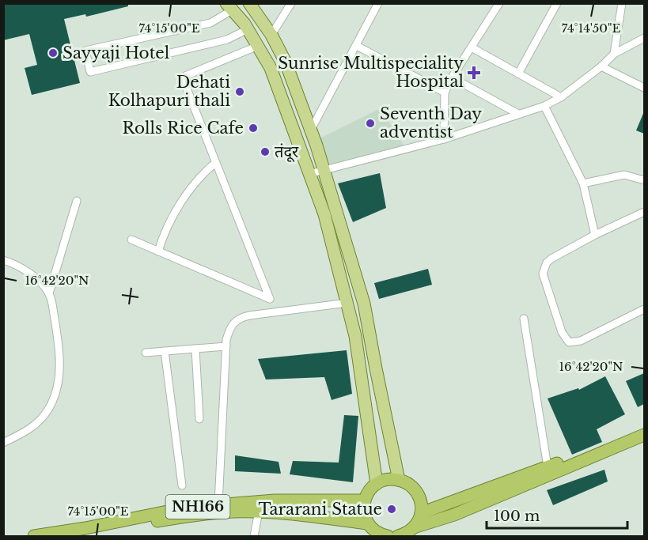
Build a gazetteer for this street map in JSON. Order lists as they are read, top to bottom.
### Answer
{
  "streets": {
    "highway": ["NH166"]
  },
  "places": {
    "other": [
      "Sayyaji Hotel",
      "Dehati Kolhapuri thali",
      "Seventh Day adventist",
      "Rolls Rice Cafe",
      "तंदूर",
      "Tararani Statue"
    ],
    "health": ["Sunrise Multispeciality Hospital"]
  },
  "scale_bar": "100 m",
  "coordinates": ["74°15'00\"E", "74°14'50\"E", "16°42'20\"N"]
}
